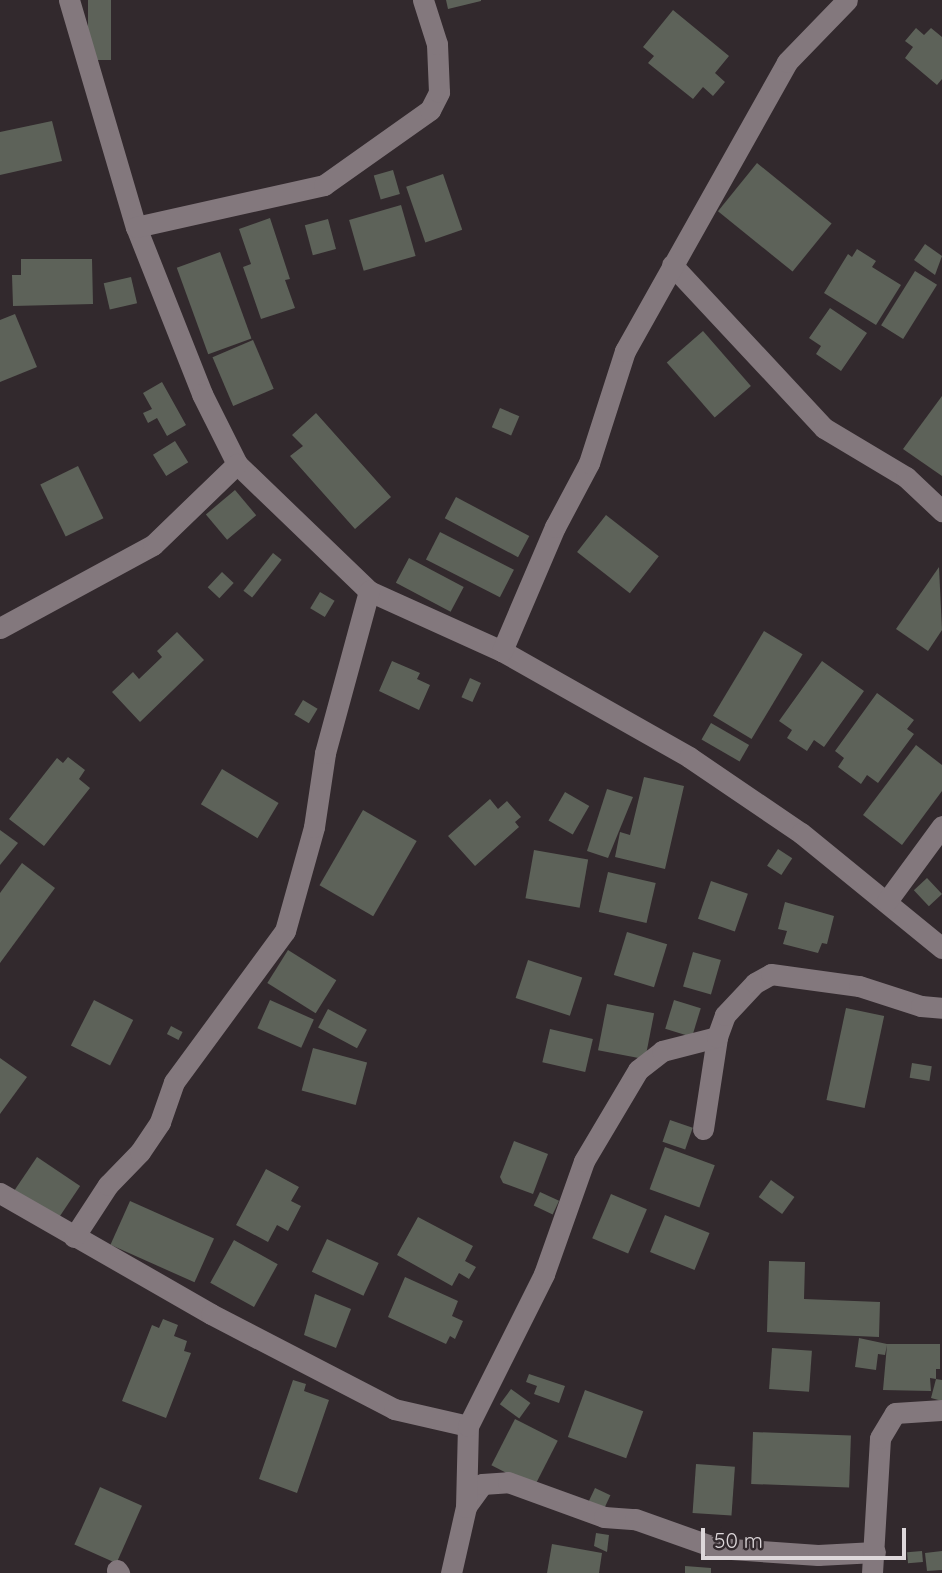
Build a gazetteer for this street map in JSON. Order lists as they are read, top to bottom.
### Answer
{
  "scale_bar": "50 m"
}
